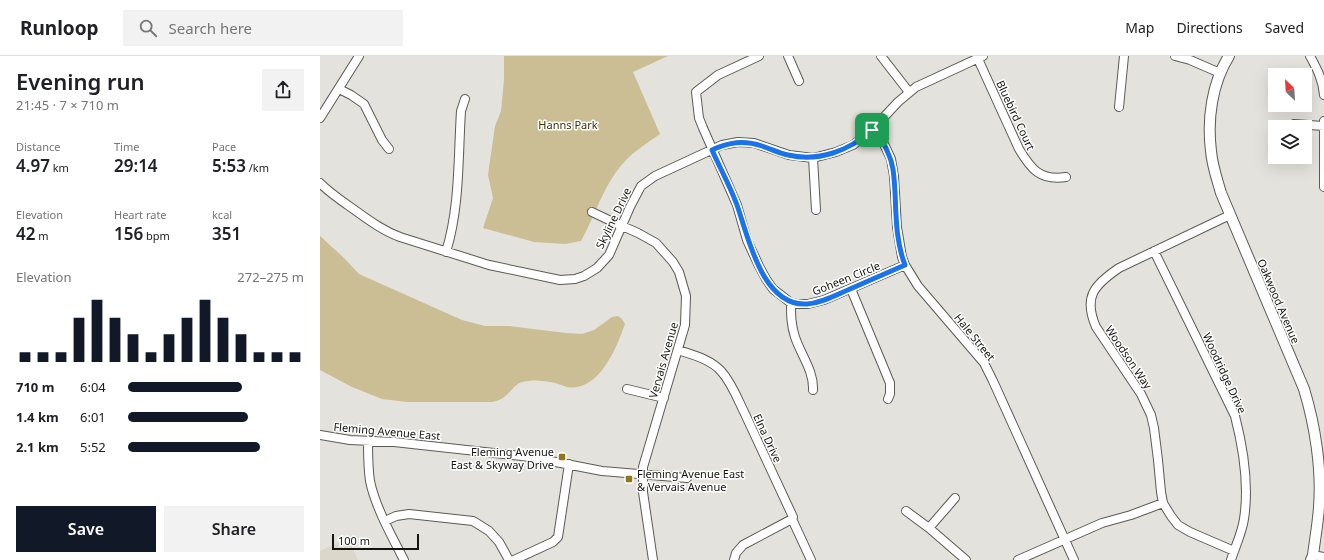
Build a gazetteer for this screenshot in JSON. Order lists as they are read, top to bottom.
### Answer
{
  "streets": {
    "main road": ["Oakwood Avenue"],
    "street": [
      "Bluebird Court",
      "Skyline Drive",
      "Goheen Circle",
      "Hale Street",
      "Woodson Way",
      "Vervais Avenue",
      "Woodridge Drive",
      "Fleming Avenue East",
      "Elna Drive"
    ]
  },
  "crossings": [
    ["Bluebird Court", "Skyline Drive"],
    ["Skyline Drive", "Hale Street"],
    ["Skyline Drive", "Vervais Avenue"],
    ["Goheen Circle", "Hale Street"],
    ["Oakwood Avenue", "Woodson Way"],
    ["Woodson Way", "Woodridge Drive"],
    ["Vervais Avenue", "Fleming Avenue East"],
    ["Vervais Avenue", "Elna Drive"]
  ],
  "parks": ["Hanns Park"],
  "places": {
    "transit": ["Fleming Avenue East & Skyway Drive", "Fleming Avenue East & Vervais Avenue"]
  },
  "scale_bar": "100 m",
  "north": "top left",
  "page": {
    "header": "Runloop",
    "search": "Search here",
    "nav": ["Map", "Directions", "Saved"],
    "heading": ["Evening run", "21:45 · 7 × 710 m"],
    "stats": [
      ["Distance", "4.97 km"],
      ["Time", "29:14"],
      ["Pace", "5:53 /km"],
      ["Elevation", "42 m"],
      ["Heart rate", "156 bpm"],
      ["kcal", "351"]
    ],
    "chart": ["Elevation", "272–275 m"],
    "list": [
      {
        "name": "710 m",
        "note": "6:04"
      },
      {
        "name": "1.4 km",
        "note": "6:01"
      },
      {
        "name": "2.1 km",
        "note": "5:52"
      }
    ],
    "buttons": ["Save", "Share"],
    "scale": "100 m"
  }
}
